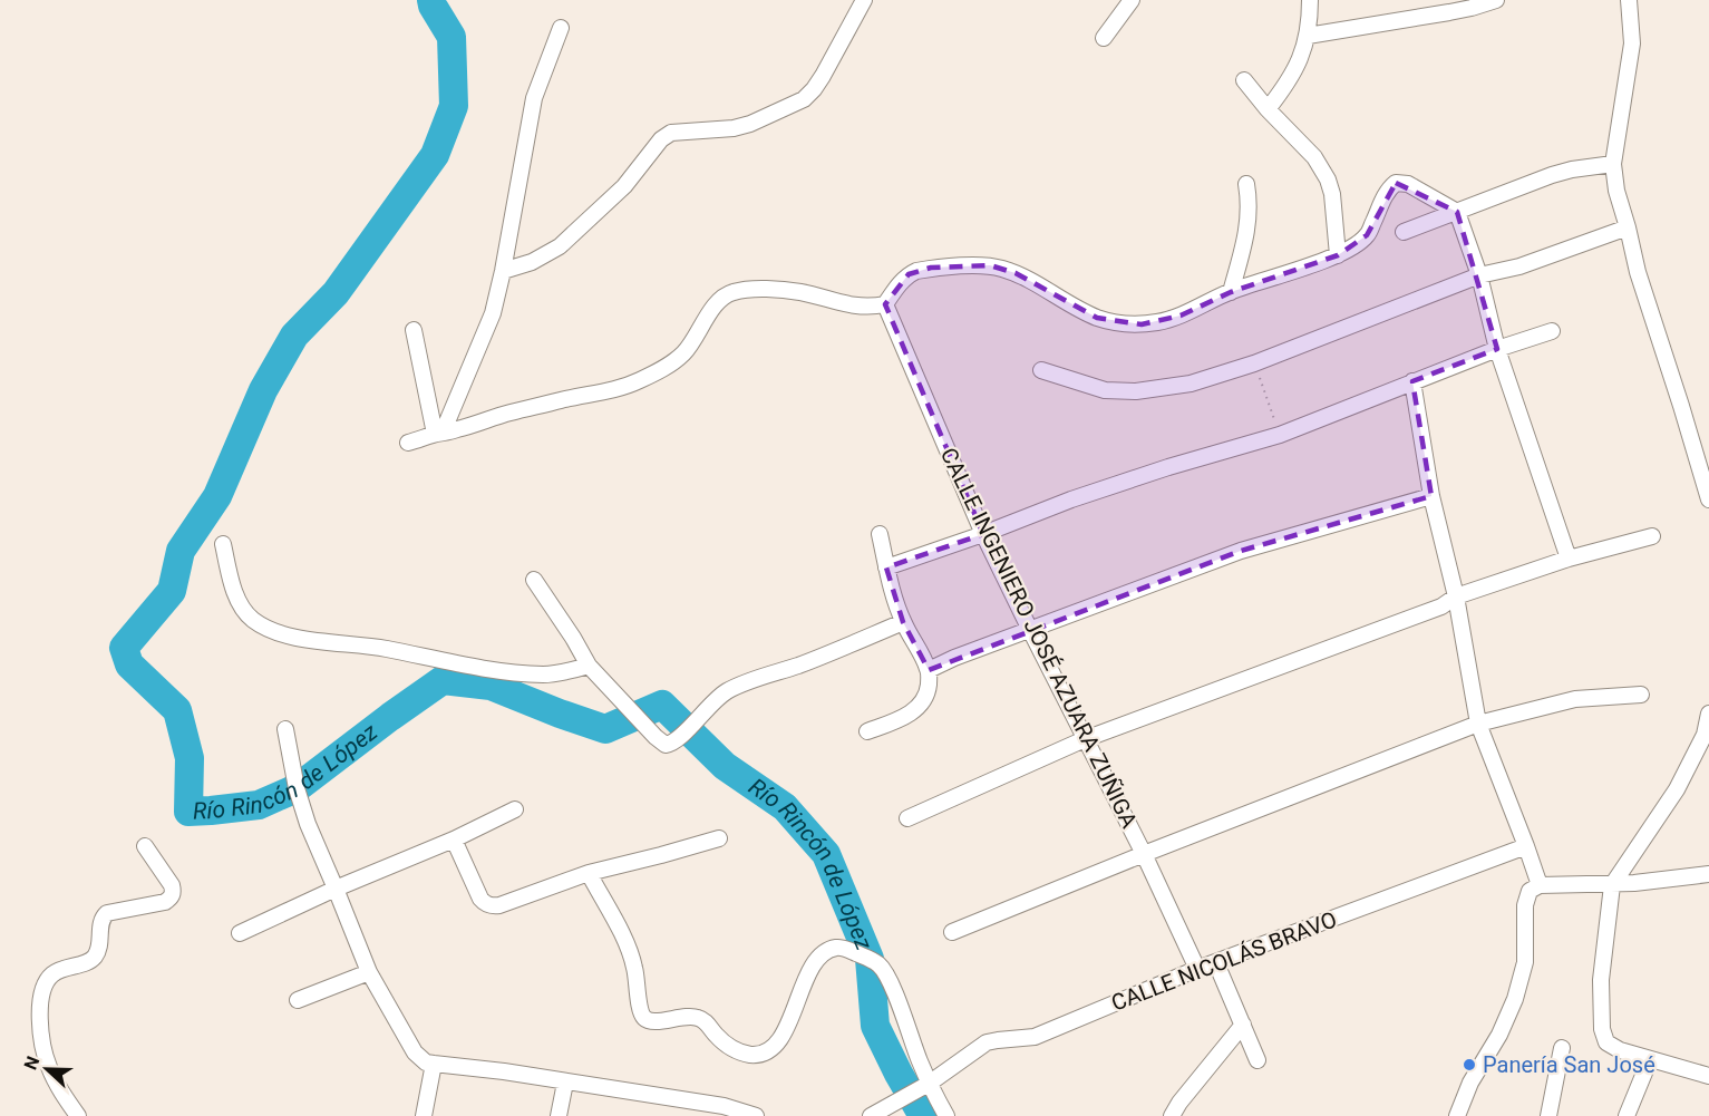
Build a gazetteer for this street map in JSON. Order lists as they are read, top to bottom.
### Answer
{
  "streets": {
    "street": ["CALLE INGENIERO JOSÉ AZUARA ZUÑIGA", "CALLE NICOLÁS BRAVO"]
  },
  "crossings": [
    ["CALLE INGENIERO JOSÉ AZUARA ZUÑIGA", "CALLE NICOLÁS BRAVO"]
  ],
  "water": ["Río Rincón de López"],
  "places": ["Panería San José"],
  "north": "left"
}
